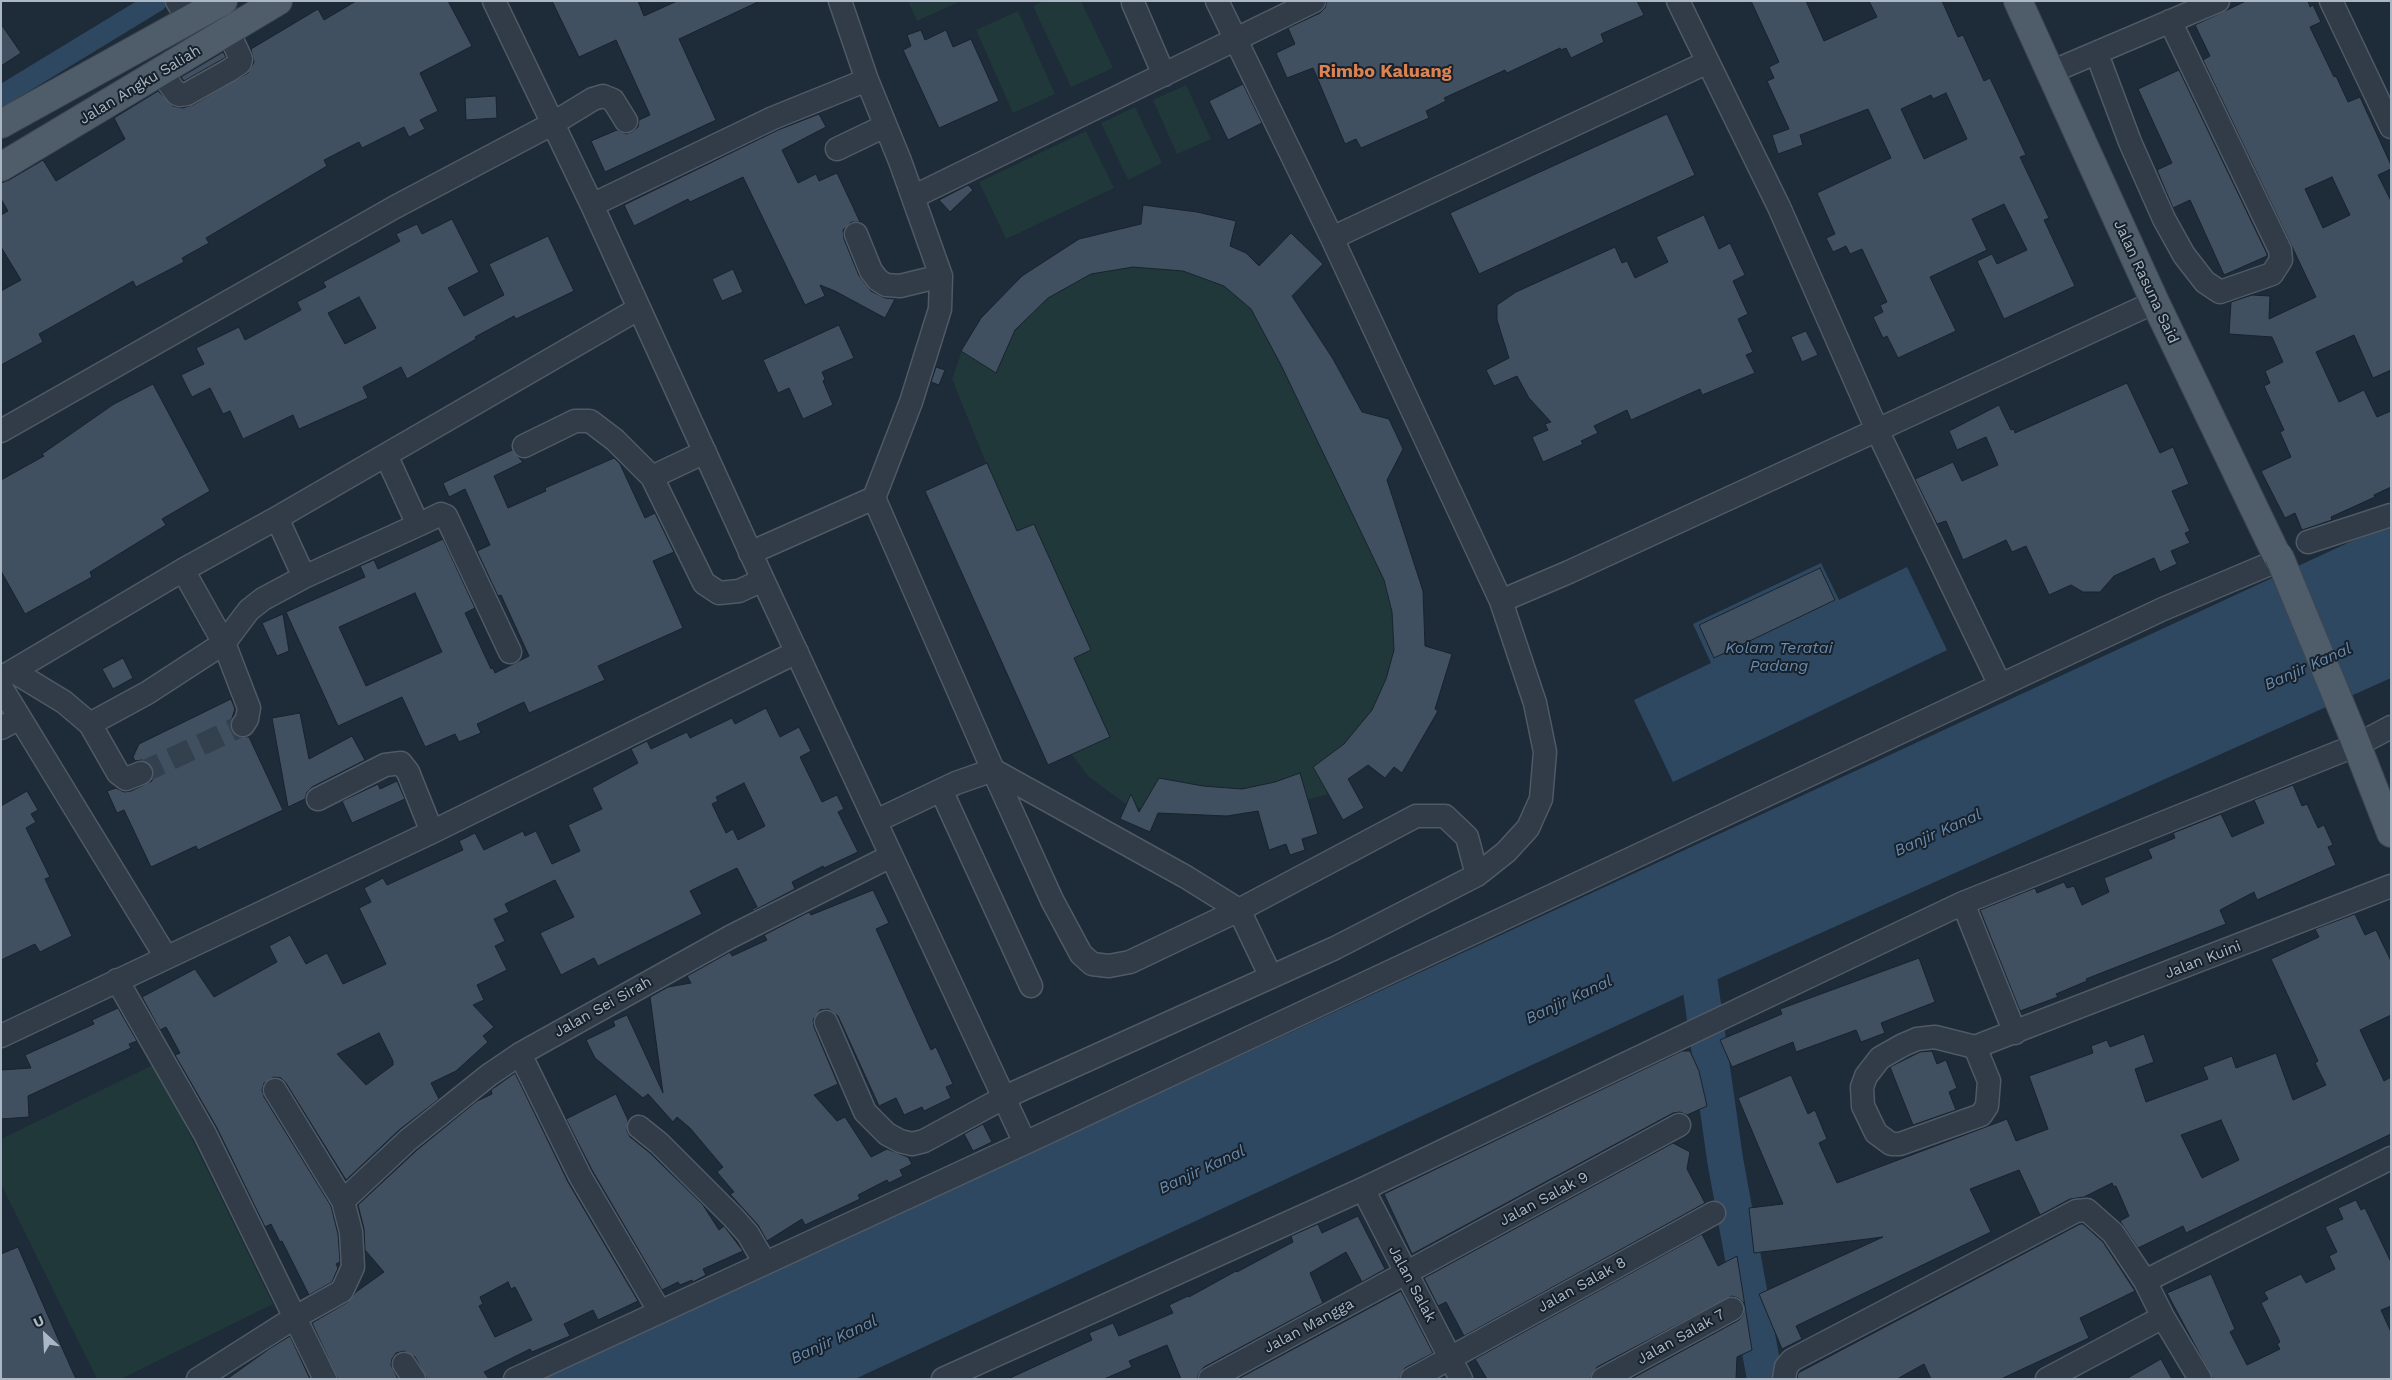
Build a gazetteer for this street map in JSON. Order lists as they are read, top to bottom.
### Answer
{
  "streets": {
    "main road": ["Jalan Angku Saliah", "Jalan Rasuna Said"],
    "street": [
      "Jalan Kuini",
      "Jalan Sei Sirah",
      "Jalan Salak 9",
      "Jalan Salak",
      "Jalan Salak 8",
      "Jalan Mangga",
      "Jalan Salak 7"
    ]
  },
  "crossings": [
    ["Jalan Salak 9", "Jalan Salak"],
    ["Jalan Salak 9", "Jalan Mangga"],
    ["Jalan Salak", "Jalan Salak 8"],
    ["Jalan Salak", "Jalan Mangga"]
  ],
  "districts": ["Rimbo Kaluang"],
  "water": ["Kolam Teratai Padang", "Banjir Kanal"],
  "north": "top left"
}
